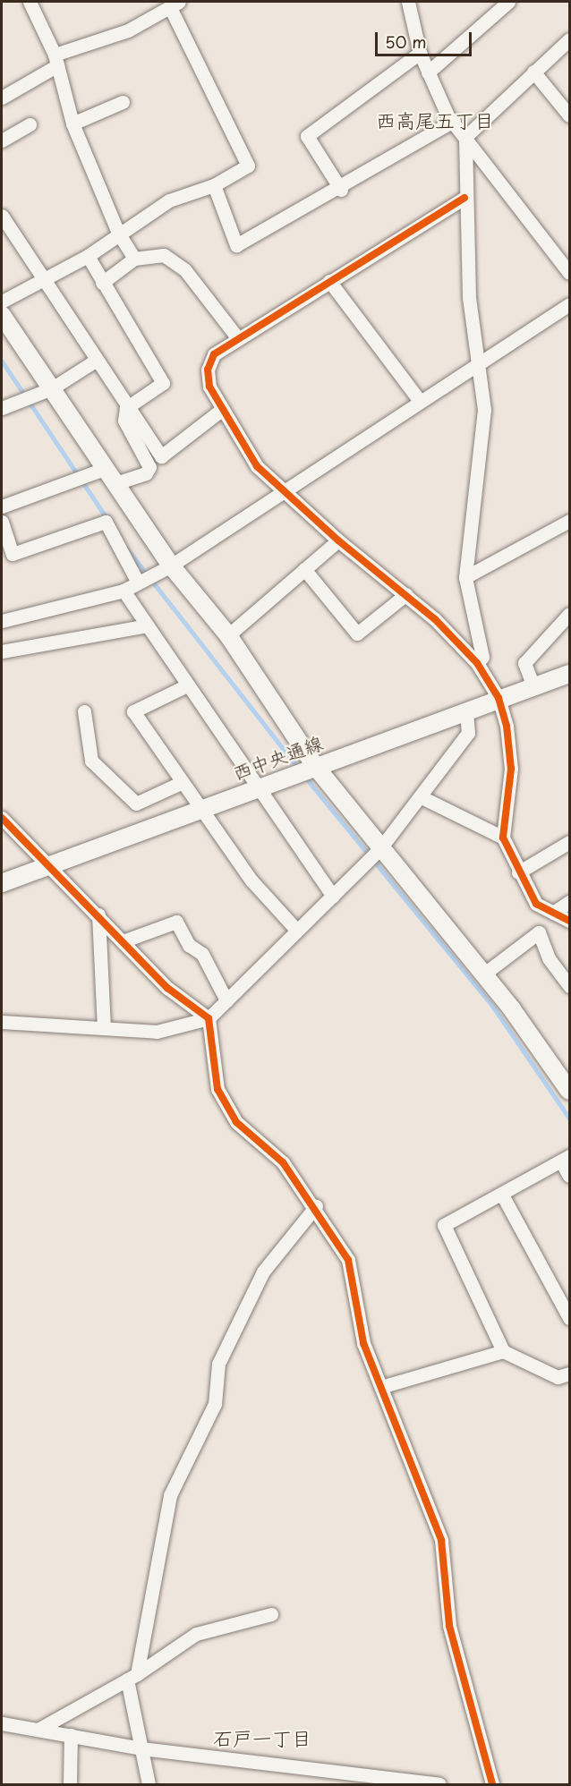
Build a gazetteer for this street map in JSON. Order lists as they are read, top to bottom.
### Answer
{
  "streets": {
    "street": ["西中央通線"]
  },
  "districts": ["西高尾五丁目", "石戸一丁目"],
  "scale_bar": "50 m"
}
